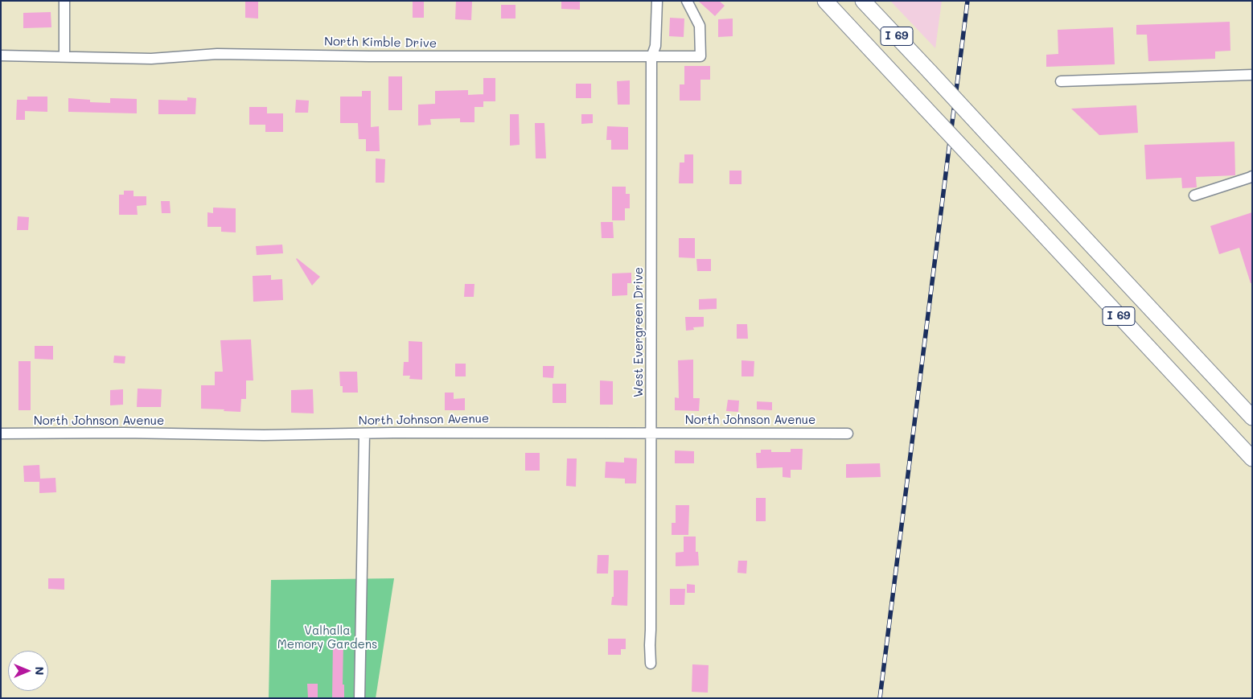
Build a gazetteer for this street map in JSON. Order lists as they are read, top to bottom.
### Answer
{
  "streets": {
    "highway": ["I 69"],
    "street": ["North Kimble Drive", "West Evergreen Drive", "North Johnson Avenue"]
  },
  "crossings": [
    ["North Kimble Drive", "West Evergreen Drive"],
    ["West Evergreen Drive", "North Johnson Avenue"]
  ],
  "parks": ["Valhalla Memory Gardens"],
  "north": "right"
}
